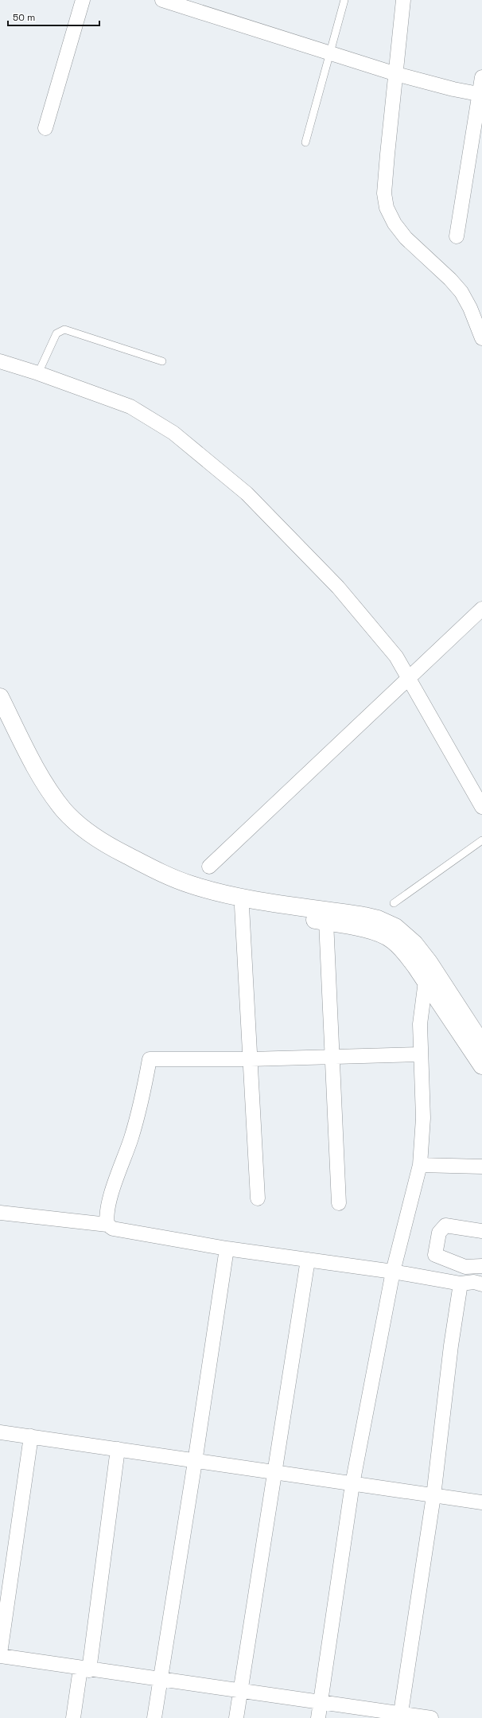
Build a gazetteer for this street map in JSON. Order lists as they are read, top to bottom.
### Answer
{
  "scale_bar": "50 m"
}
